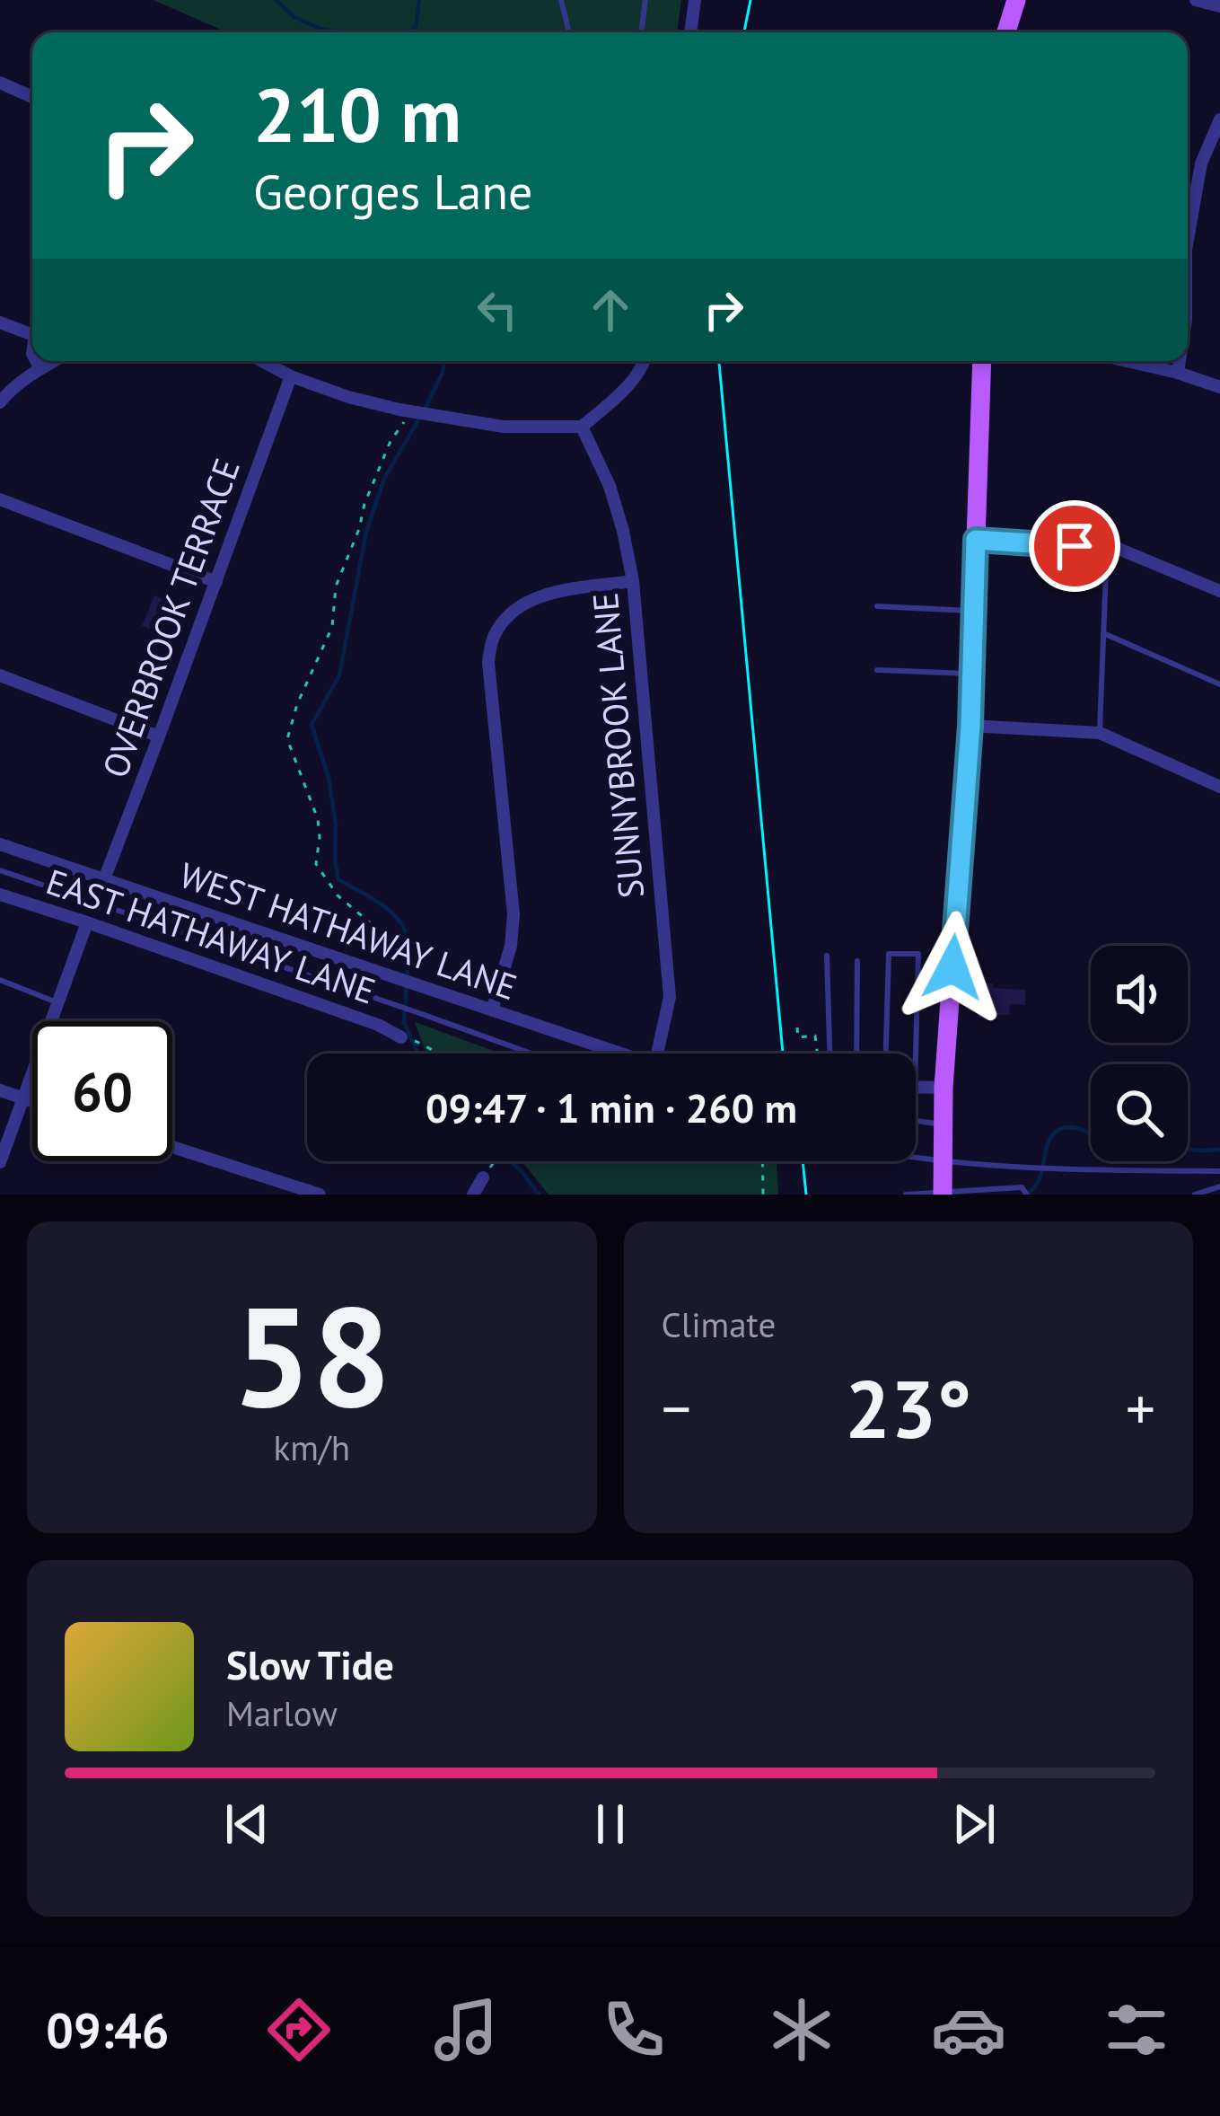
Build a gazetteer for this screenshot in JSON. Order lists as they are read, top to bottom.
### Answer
{
  "streets": {
    "street": [
      "OVERBROOK TERRACE",
      "SUNNYBROOK LANE",
      "WEST HATHAWAY LANE",
      "EAST HATHAWAY LANE"
    ]
  },
  "crossings": [
    ["OVERBROOK TERRACE", "WEST HATHAWAY LANE"]
  ],
  "page": {
    "turn": ["210 m", "Georges Lane"],
    "limit": "60",
    "trip": "09:47 · 1 min · 260 m",
    "tile": [
      ["58", "km/h"],
      "Climate"
    ],
    "heat": ["−", "23°", "+"],
    "song": ["Slow Tide", "Marlow"],
    "tabs": "09:46"
  }
}
